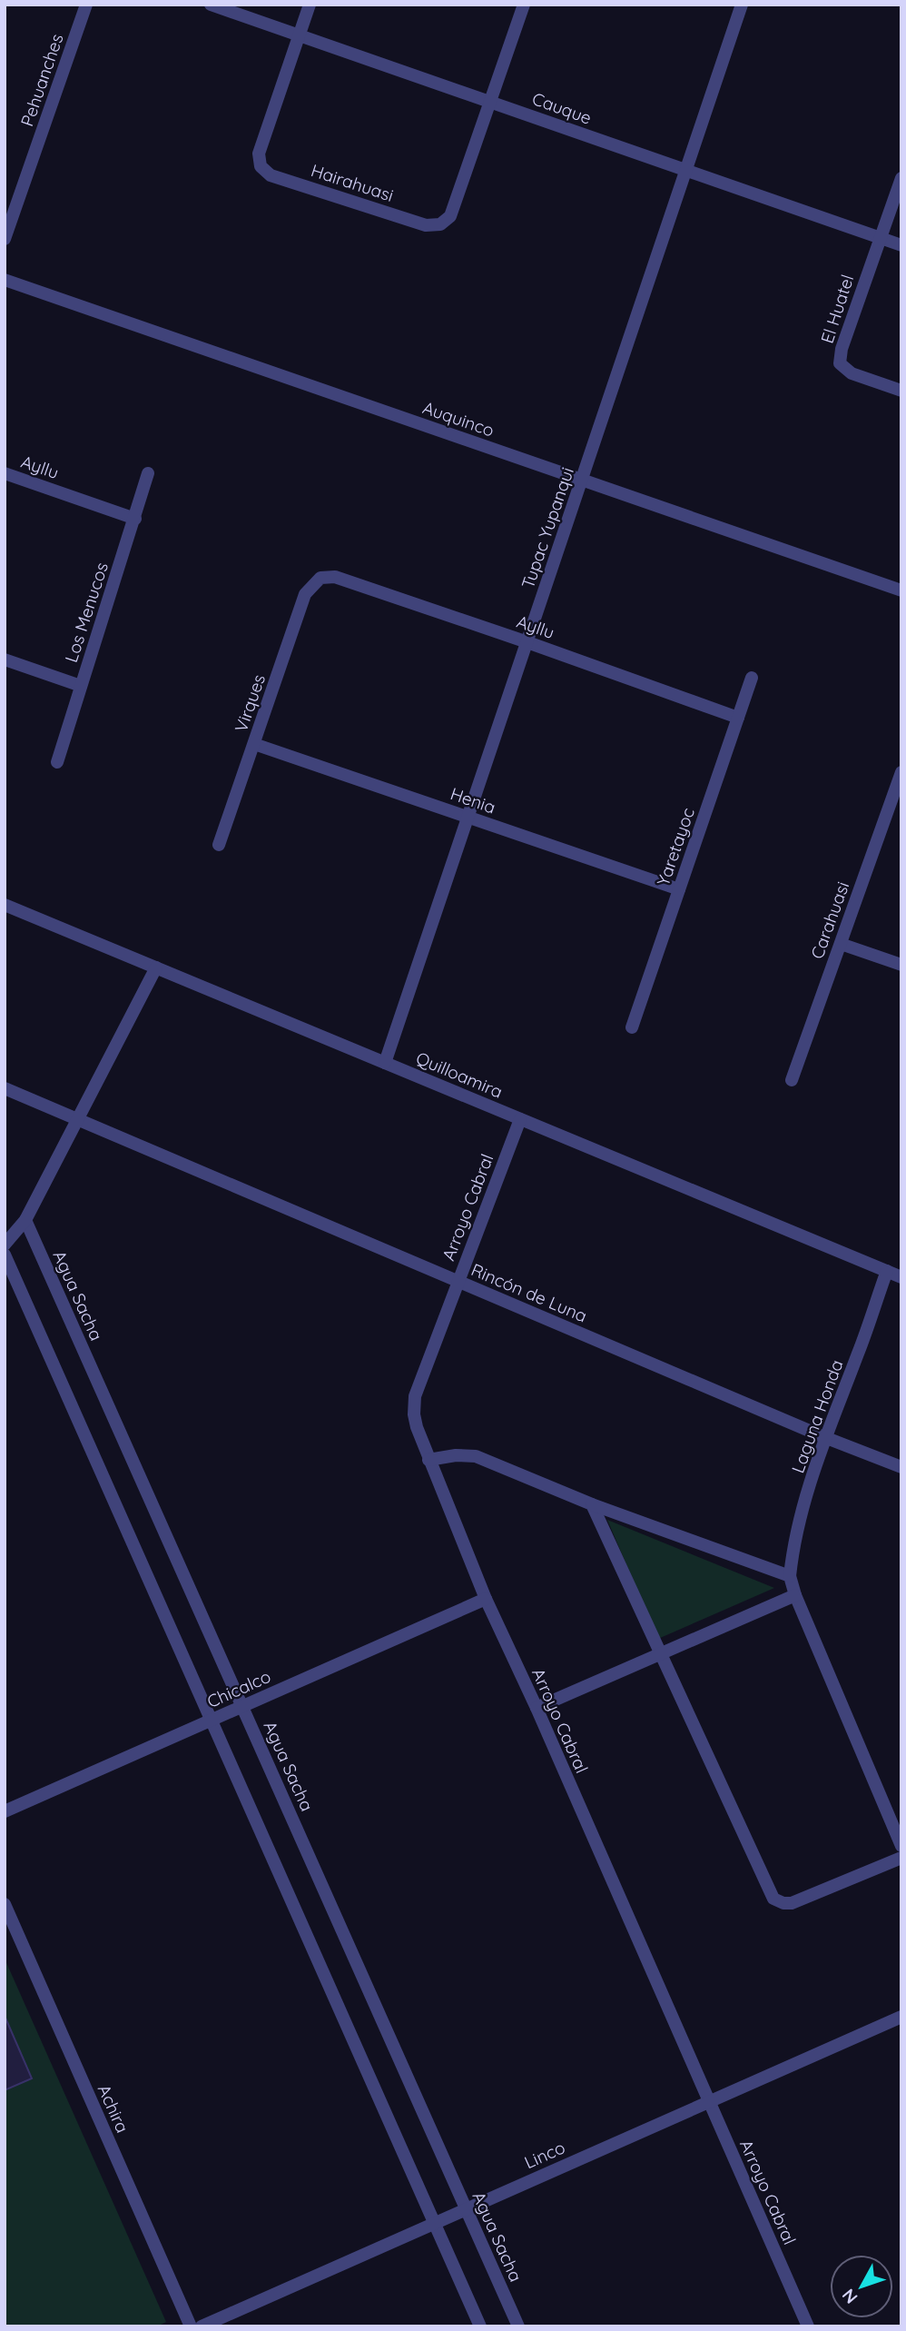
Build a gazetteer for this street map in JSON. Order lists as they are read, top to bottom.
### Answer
{
  "streets": {
    "street": [
      "Pehuanches",
      "Cauque",
      "Hairahuasi",
      "El Huatel",
      "Auquinco",
      "Ayllu",
      "Tupac Yupanqui",
      "Los Menucos",
      "Virques",
      "Henia",
      "Yaretayoc",
      "Carahuasi",
      "Quilloamira",
      "Arroyo Cabral",
      "Rincón de Luna",
      "Agua Sacha",
      "Laguna Honda",
      "Chicalco",
      "Achira",
      "Linco"
    ]
  },
  "crossings": [
    ["Cauque", "Hairahuasi"],
    ["Cauque", "El Huatel"],
    ["Cauque", "Tupac Yupanqui"],
    ["Auquinco", "Tupac Yupanqui"],
    ["Ayllu", "Tupac Yupanqui"],
    ["Ayllu", "Los Menucos"],
    ["Ayllu", "Virques"],
    ["Ayllu", "Yaretayoc"],
    ["Tupac Yupanqui", "Henia"],
    ["Tupac Yupanqui", "Quilloamira"],
    ["Virques", "Henia"],
    ["Henia", "Yaretayoc"],
    ["Quilloamira", "Arroyo Cabral"],
    ["Quilloamira", "Laguna Honda"],
    ["Arroyo Cabral", "Rincón de Luna"],
    ["Arroyo Cabral", "Chicalco"],
    ["Arroyo Cabral", "Linco"],
    ["Rincón de Luna", "Laguna Honda"],
    ["Agua Sacha", "Chicalco"],
    ["Agua Sacha", "Linco"]
  ],
  "north": "bottom left"
}
